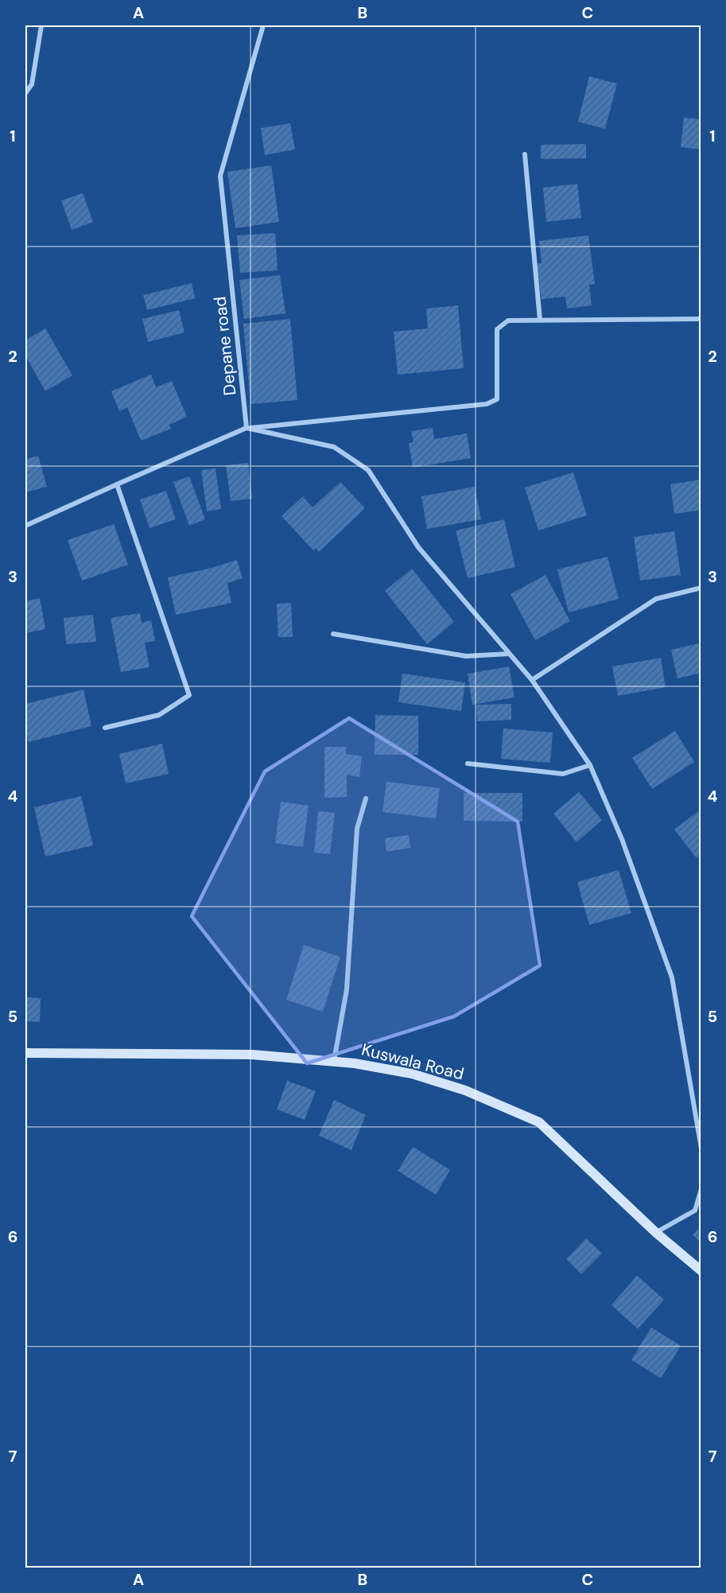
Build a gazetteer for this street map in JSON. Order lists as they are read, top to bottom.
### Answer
{
  "streets": {
    "street": ["Depane road", "Kuswala Road"]
  },
  "grid": {
    "columns": ["A", "B", "C"],
    "rows": [
      "1",
      "2",
      "3",
      "4",
      "5",
      "6",
      "7"
    ]
  }
}
